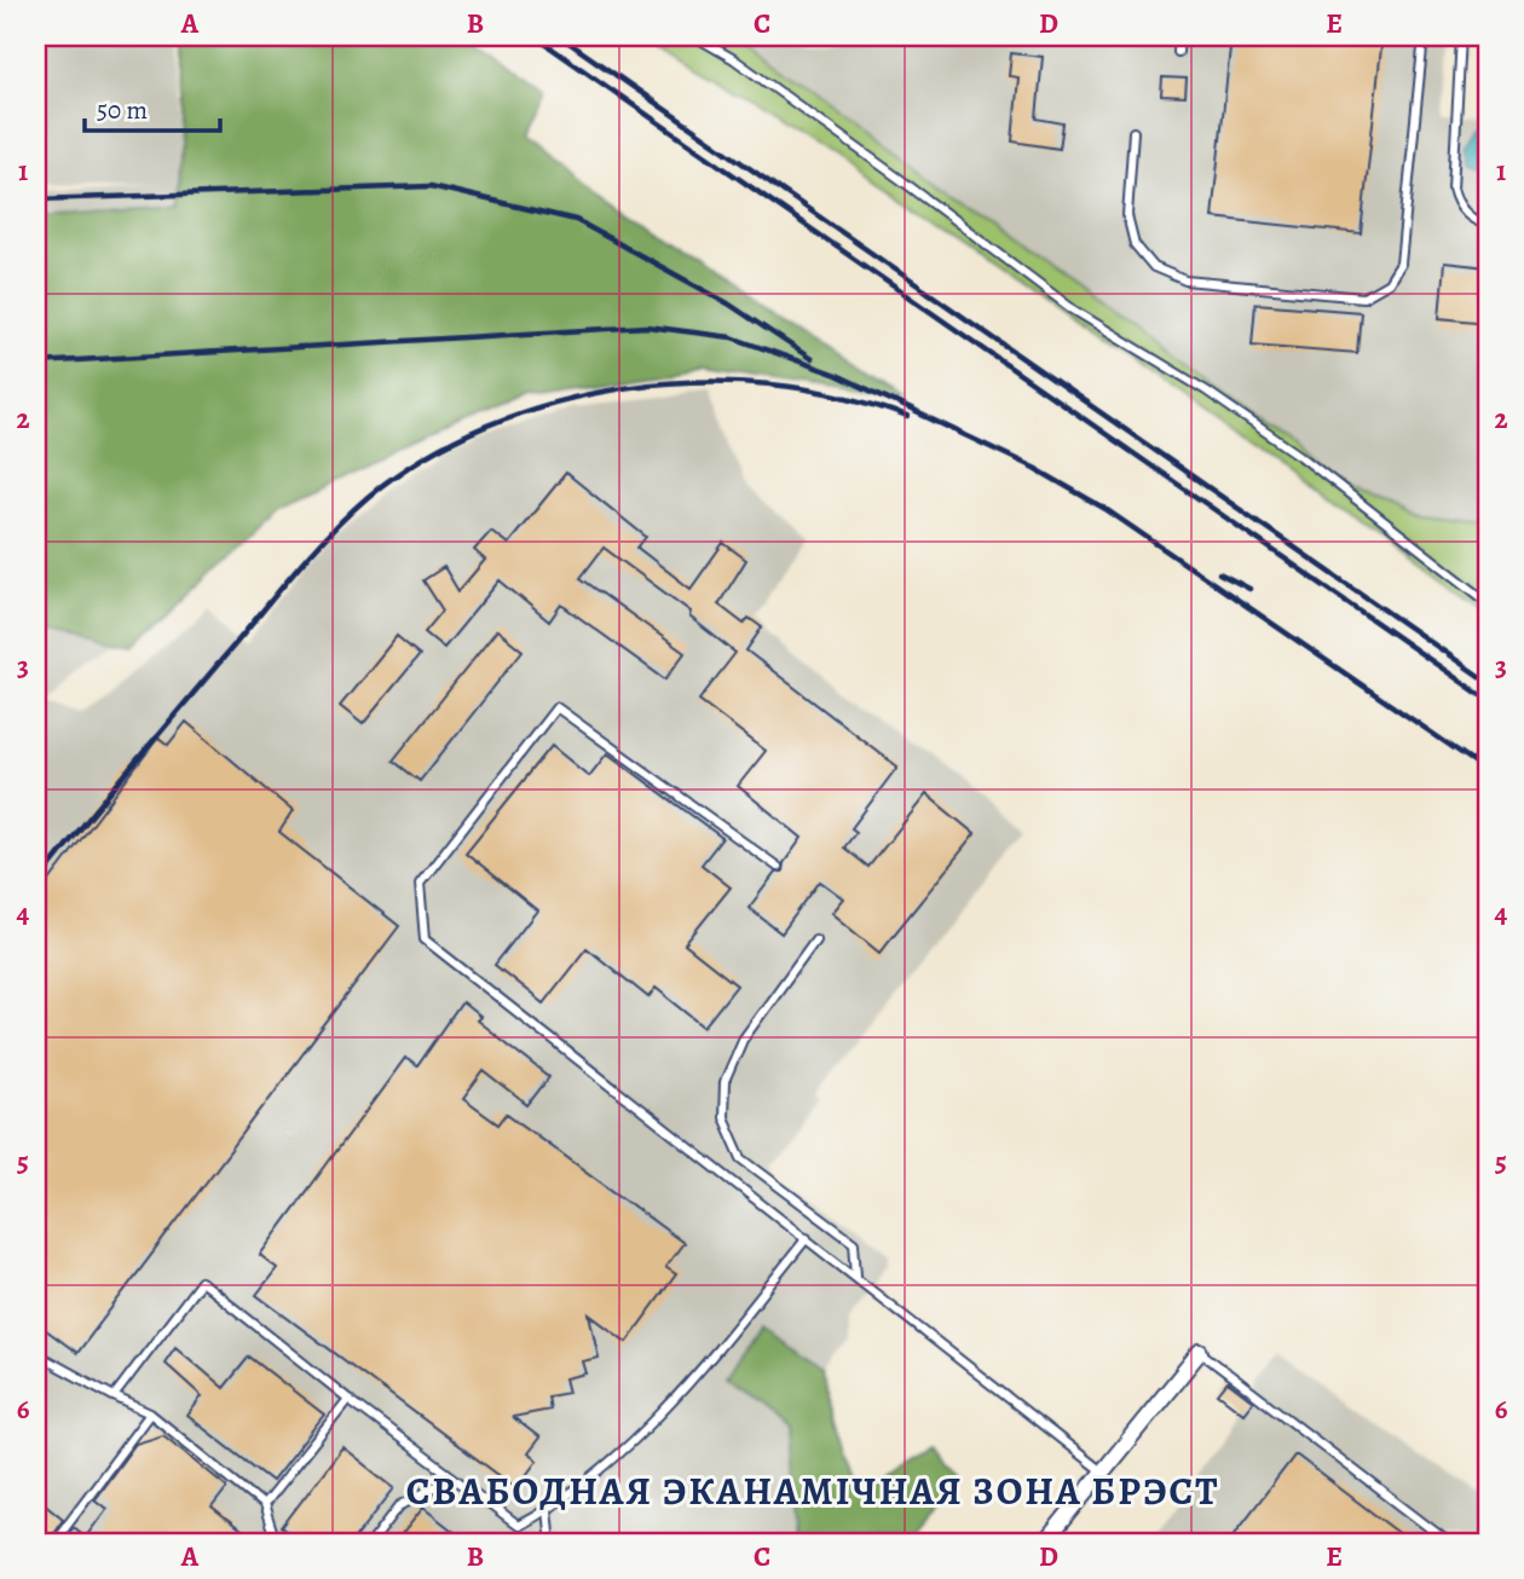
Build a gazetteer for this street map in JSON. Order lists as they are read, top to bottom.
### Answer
{
  "districts": ["СВАБОДНАЯ ЭКАНАМІЧНАЯ ЗОНА БРЭСТ"],
  "scale_bar": "50 m",
  "grid": {
    "columns": [
      "A",
      "B",
      "C",
      "D",
      "E"
    ],
    "rows": [
      "1",
      "2",
      "3",
      "4",
      "5",
      "6"
    ]
  }
}
